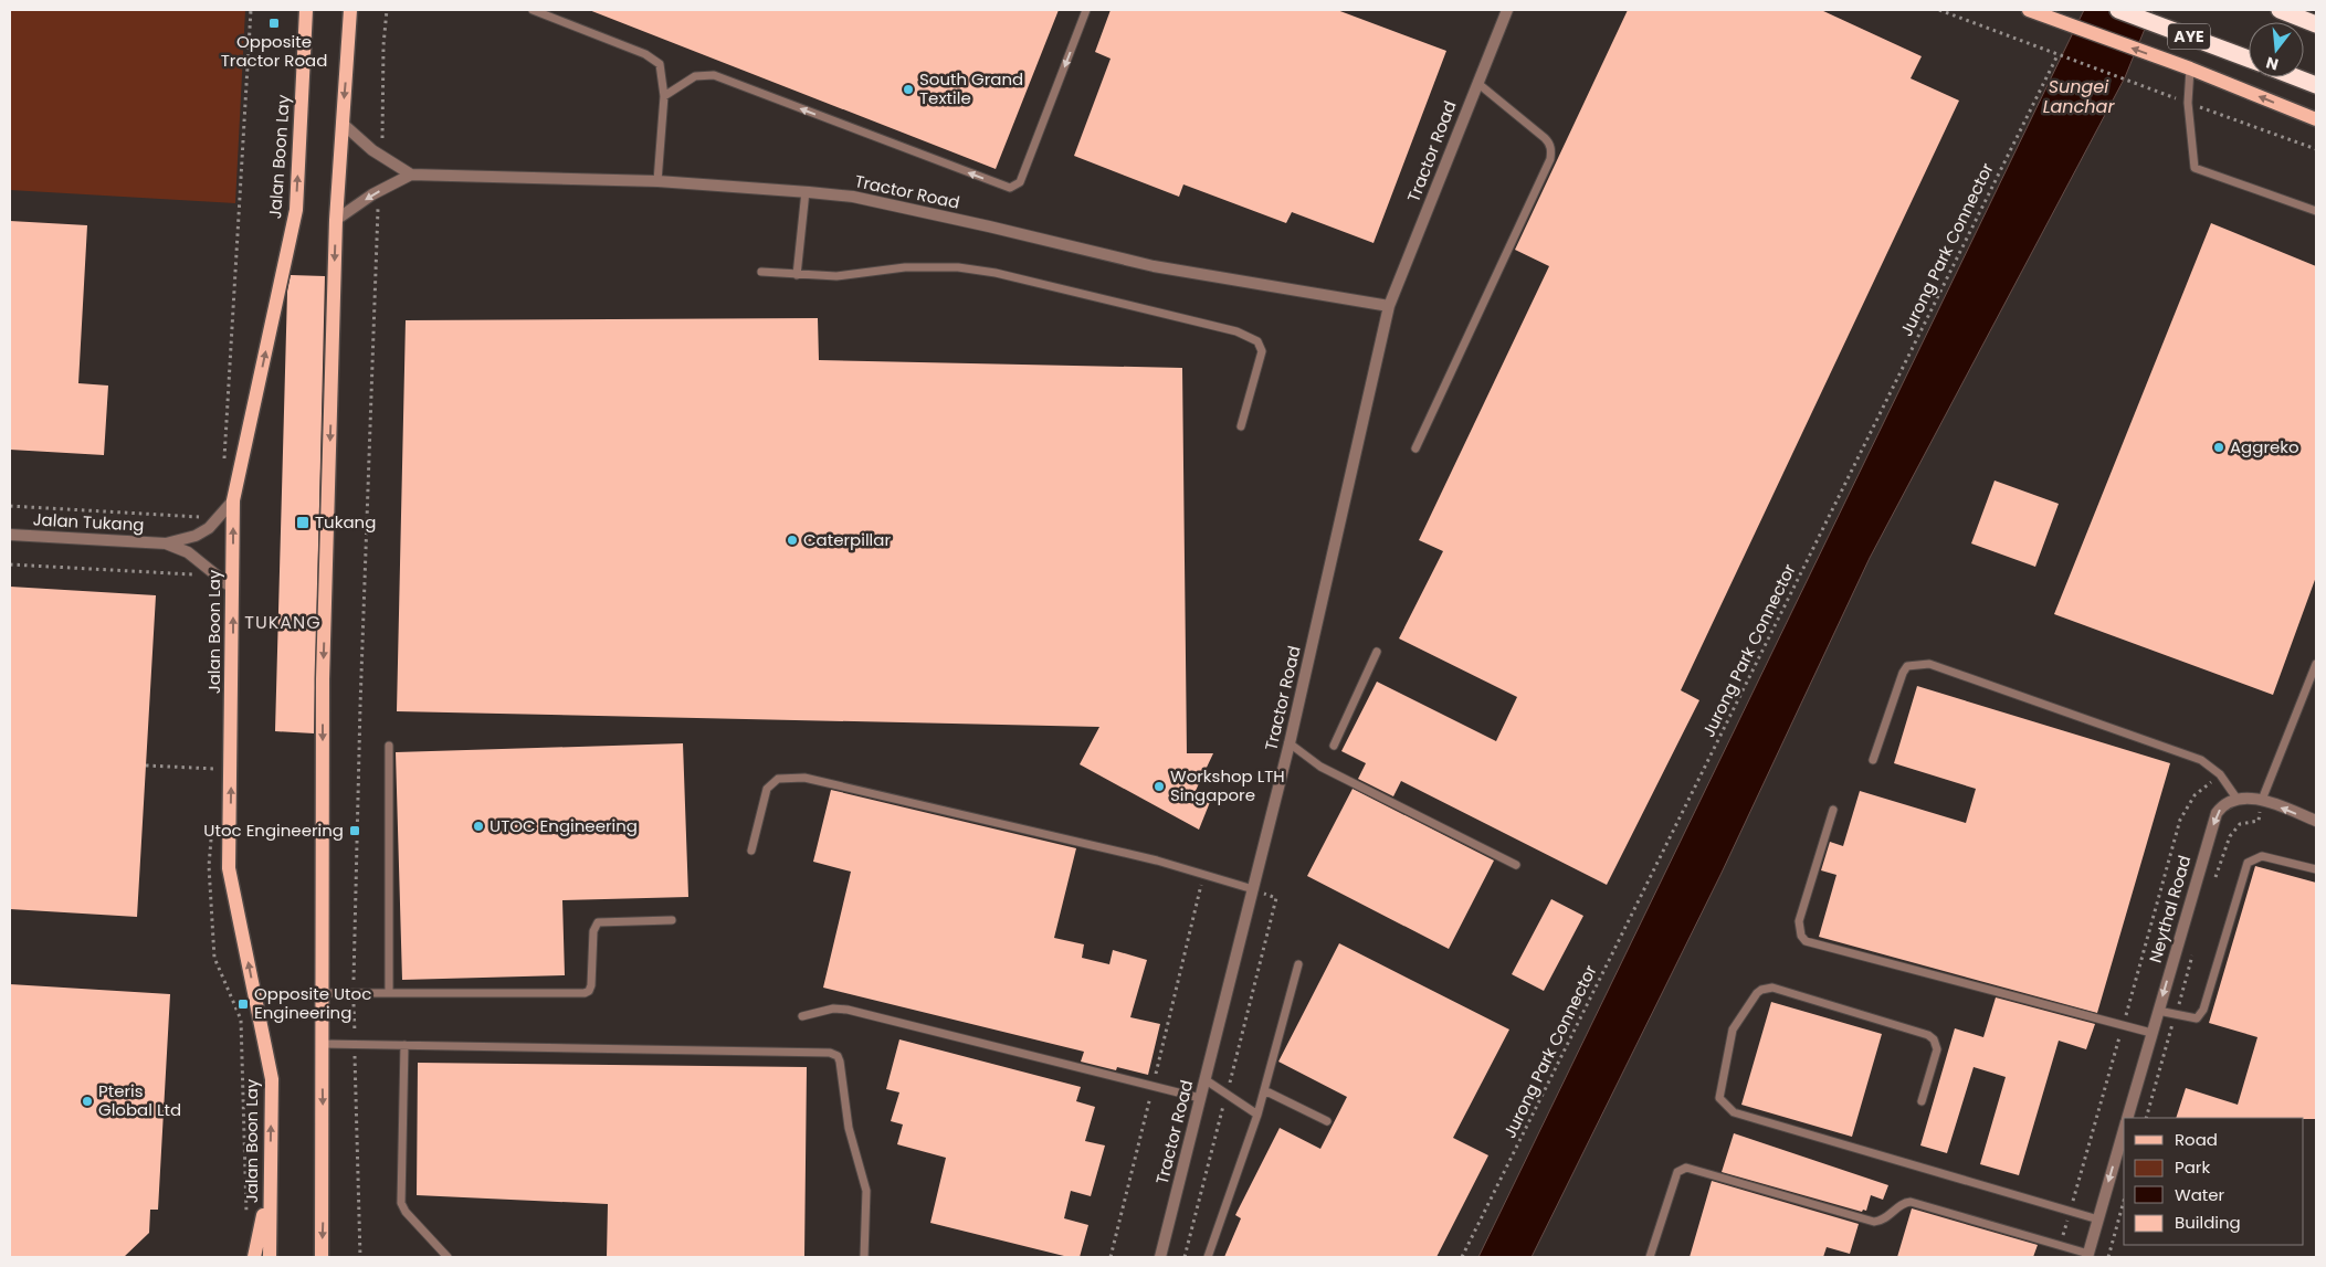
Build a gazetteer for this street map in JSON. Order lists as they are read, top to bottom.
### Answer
{
  "streets": {
    "highway": ["AYE"],
    "main road": ["Jalan Boon Lay"],
    "street": ["Tractor Road", "Jalan Tukang", "Neythal Road"],
    "path": ["Jurong Park Connector"]
  },
  "crossings": [
    ["Jalan Boon Lay", "Jalan Tukang"]
  ],
  "one_way": ["Neythal Road"],
  "districts": ["TUKANG"],
  "water": ["Sungei Lanchar"],
  "places": {
    "transit": [
      "Opposite Tractor Road",
      "Tukang",
      "Utoc Engineering",
      "Opposite Utoc Engineering"
    ],
    "other": [
      "South Grand Textile",
      "Aggreko",
      "Caterpillar",
      "Workshop LTH Singapore",
      "UTOC Engineering",
      "Pteris Global Ltd"
    ]
  },
  "legend": [
    "Road",
    "Park",
    "Water",
    "Building"
  ],
  "north": "bottom"
}
